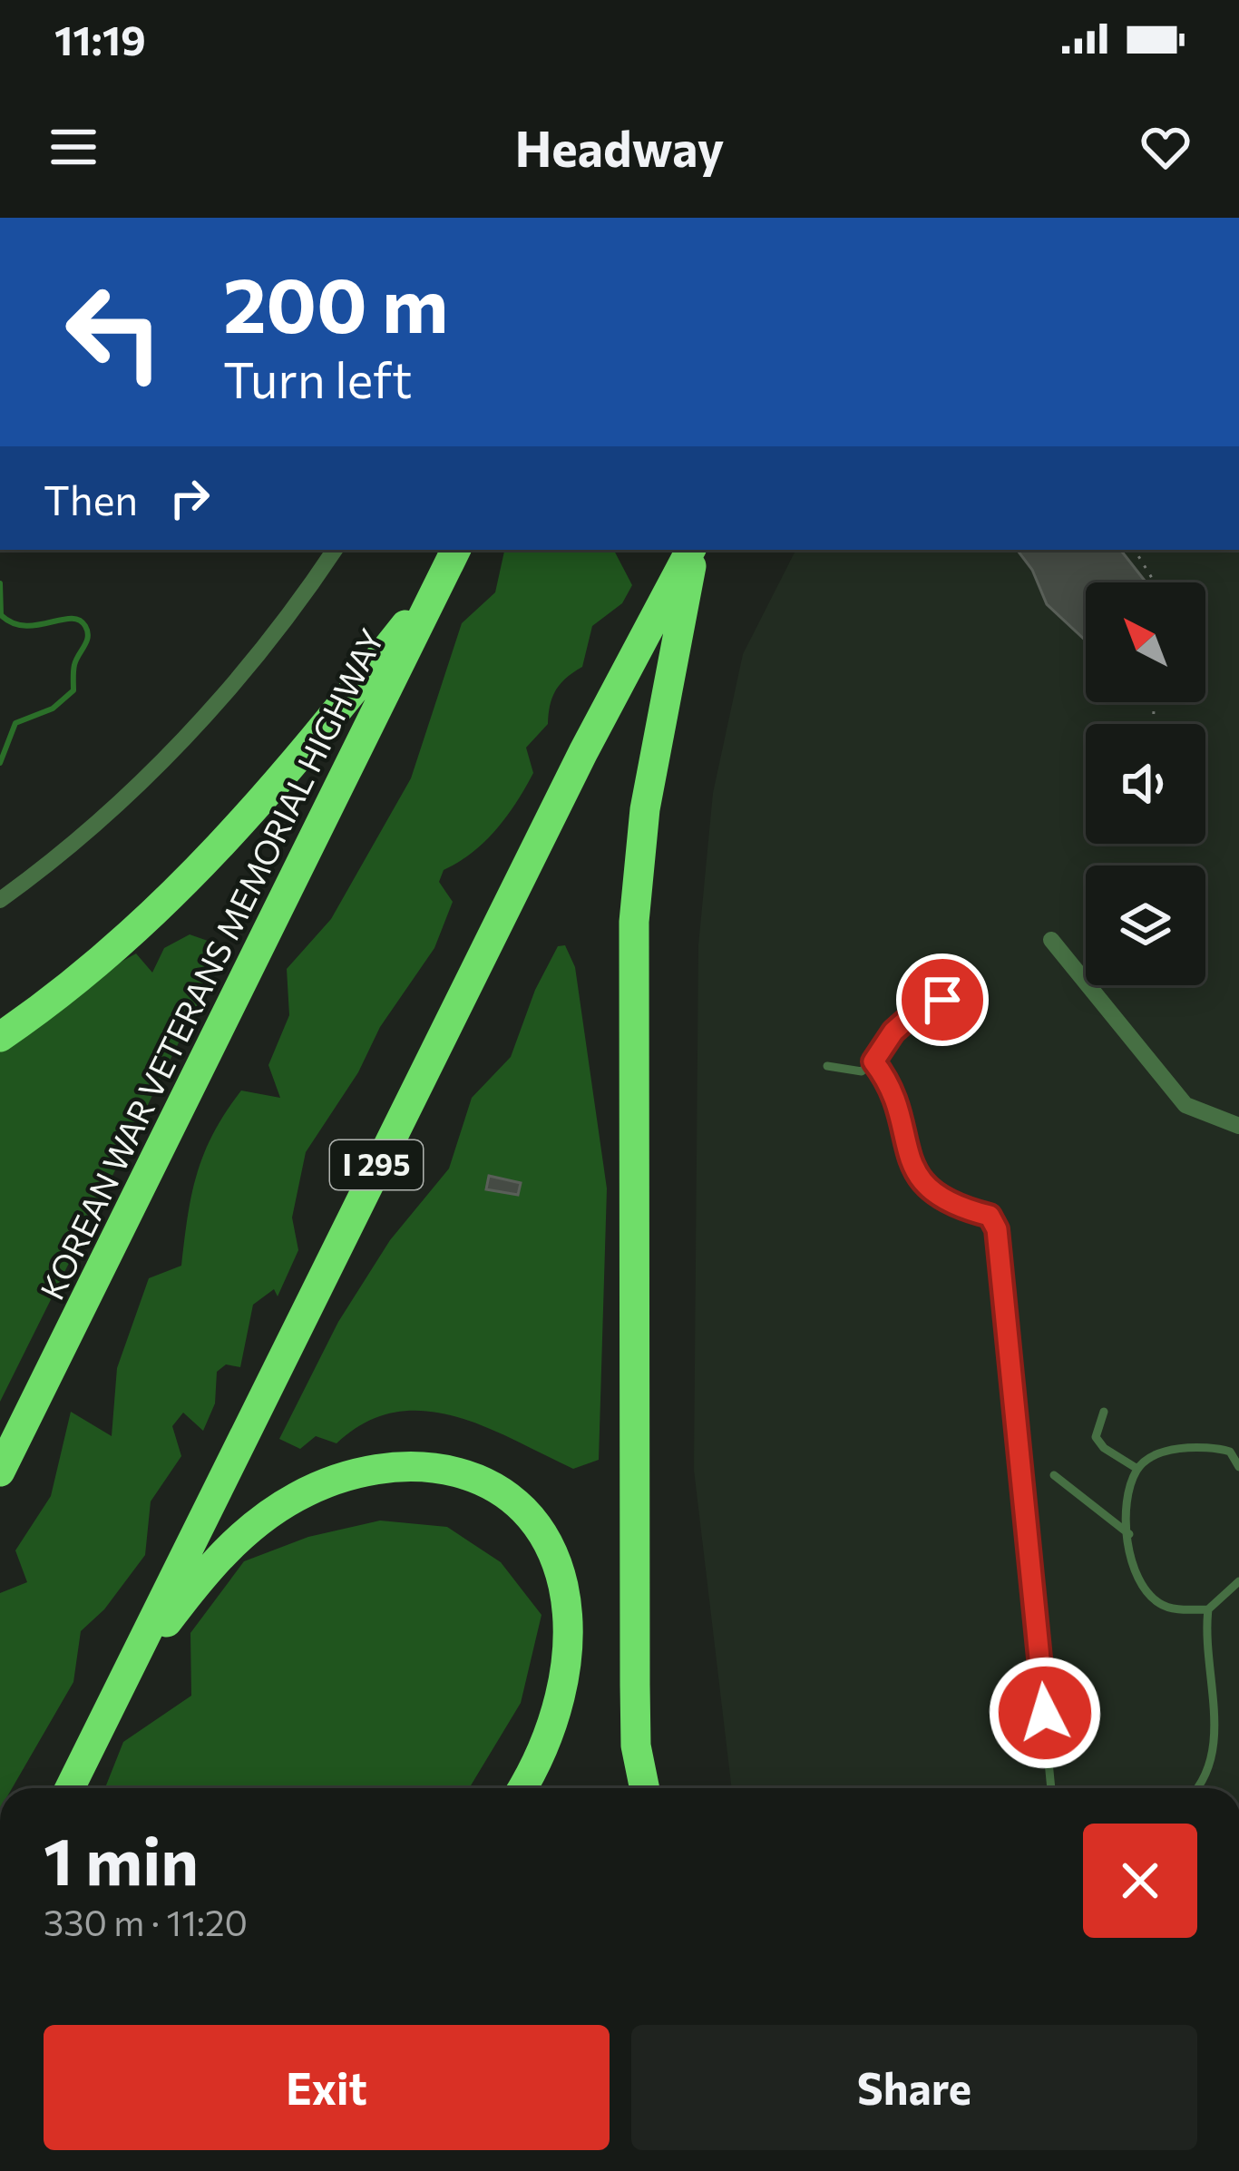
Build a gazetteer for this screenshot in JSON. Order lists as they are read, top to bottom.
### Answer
{
  "streets": {
    "highway": ["KOREAN WAR VETERANS MEMORIAL HIGHWAY", "I 295"]
  },
  "north": "top left",
  "page": {
    "status": "11:19",
    "header": "Headway",
    "turn": ["200 m", "Turn left"],
    "then": "Then",
    "heading": ["1 min", "330 m · 11:20"],
    "buttons": ["Exit", "Share"]
  }
}
